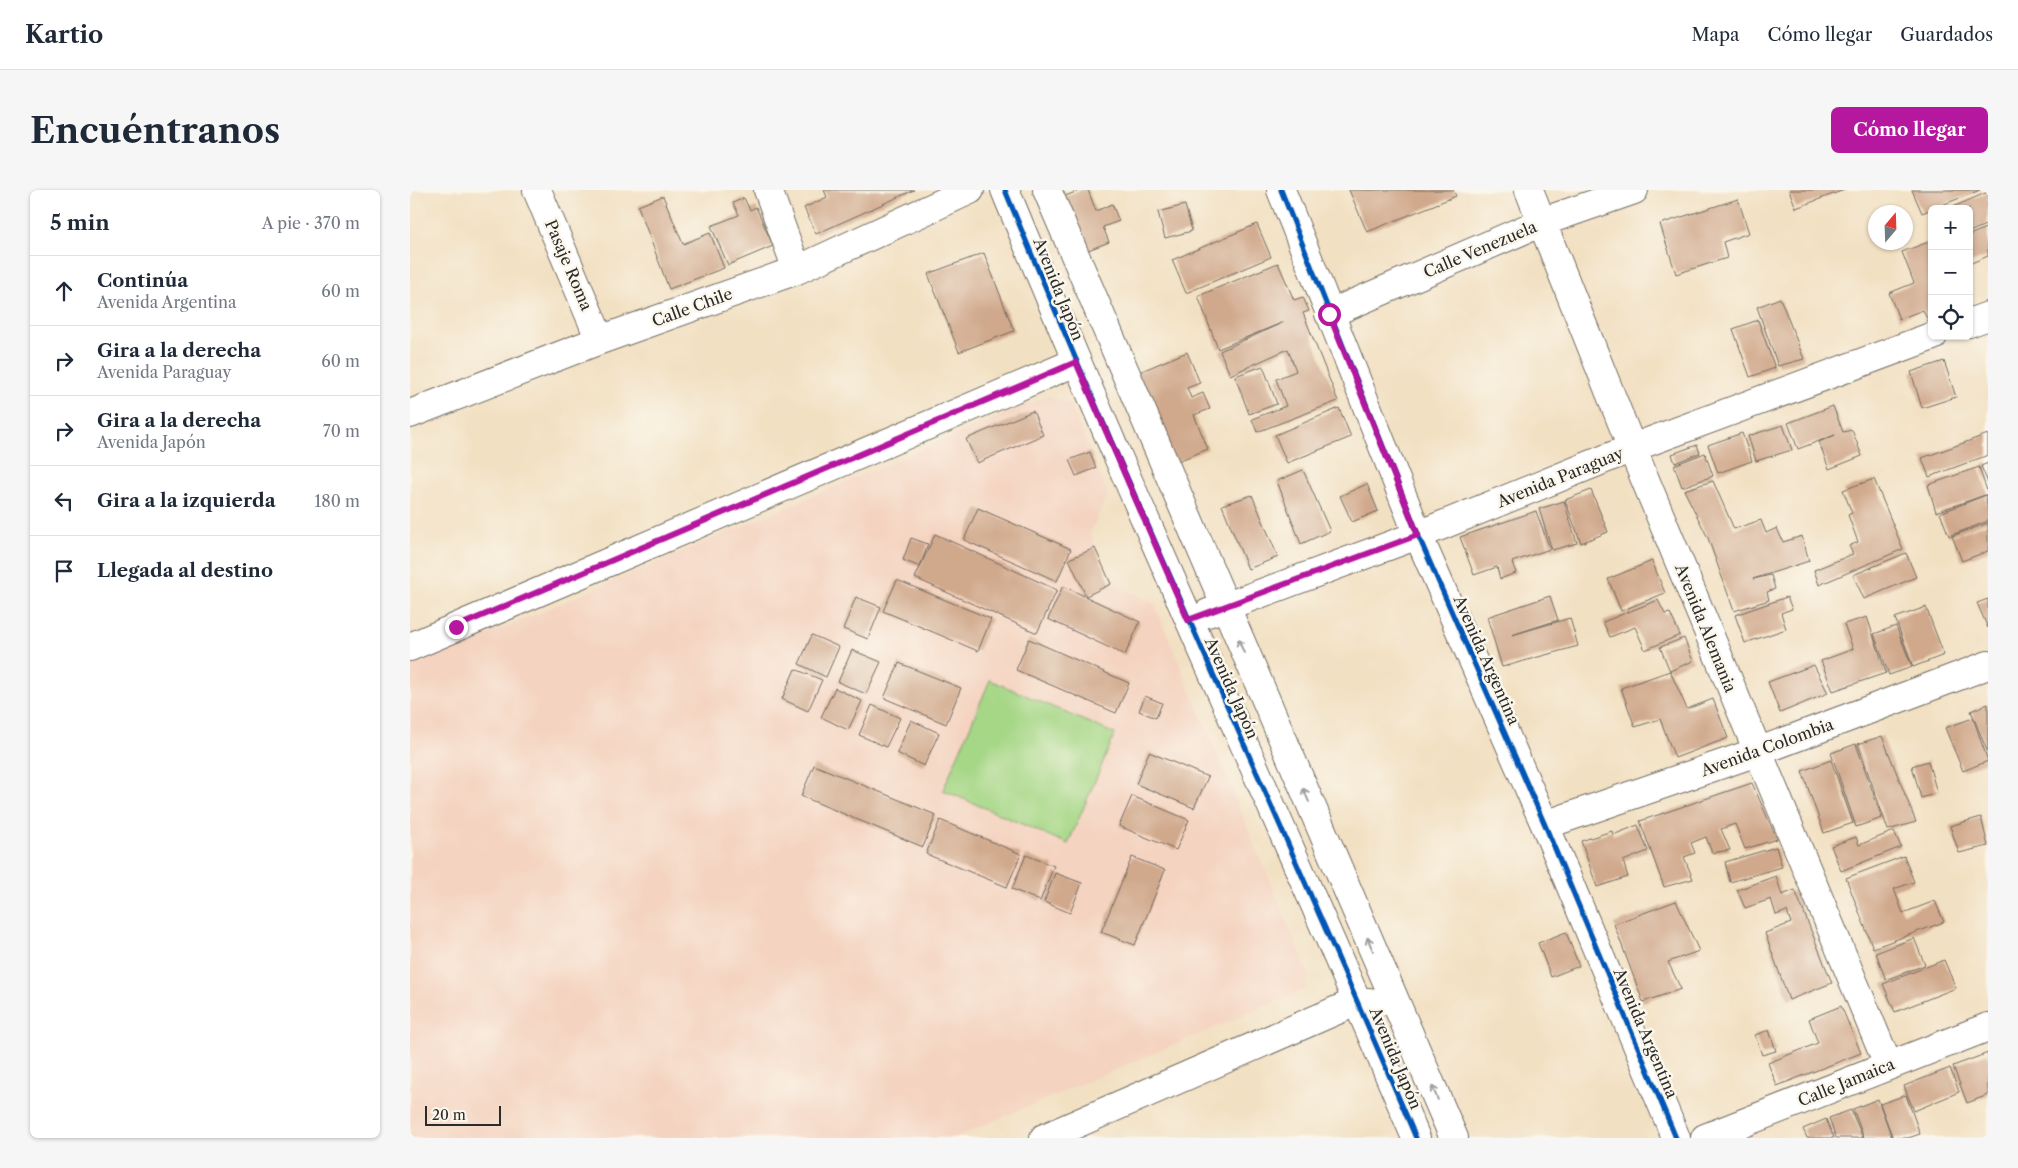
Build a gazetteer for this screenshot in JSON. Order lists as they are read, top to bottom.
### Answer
{
  "streets": {
    "street": [
      "Calle Venezuela",
      "Pasaje Roma",
      "Avenida Japón",
      "Calle Chile",
      "Avenida Paraguay",
      "Avenida Alemania",
      "Avenida Argentina",
      "Avenida Colombia",
      "Calle Jamaica"
    ]
  },
  "crossings": [
    ["Calle Venezuela", "Avenida Alemania"],
    ["Calle Venezuela", "Avenida Argentina"],
    ["Pasaje Roma", "Calle Chile"],
    ["Avenida Japón", "Avenida Paraguay"],
    ["Avenida Paraguay", "Avenida Alemania"],
    ["Avenida Paraguay", "Avenida Argentina"],
    ["Avenida Alemania", "Avenida Colombia"],
    ["Avenida Alemania", "Calle Jamaica"],
    ["Avenida Argentina", "Avenida Colombia"]
  ],
  "scale_bar": "20 m",
  "north": "top",
  "page": {
    "header": "Kartio",
    "nav": ["Mapa", "Cómo llegar", "Guardados"],
    "buttons": "Cómo llegar",
    "title": "Encuéntranos",
    "heading": ["5 min", "A pie · 370 m"],
    "map_buttons": ["+", "−"],
    "list": [
      ["Continúa", "Avenida Argentina", "60 m"],
      ["Gira a la derecha", "Avenida Paraguay", "60 m"],
      ["Gira a la derecha", "Avenida Japón", "70 m"],
      ["Gira a la izquierda", "180 m"],
      "Llegada al destino"
    ],
    "scale": "20 m"
  }
}
